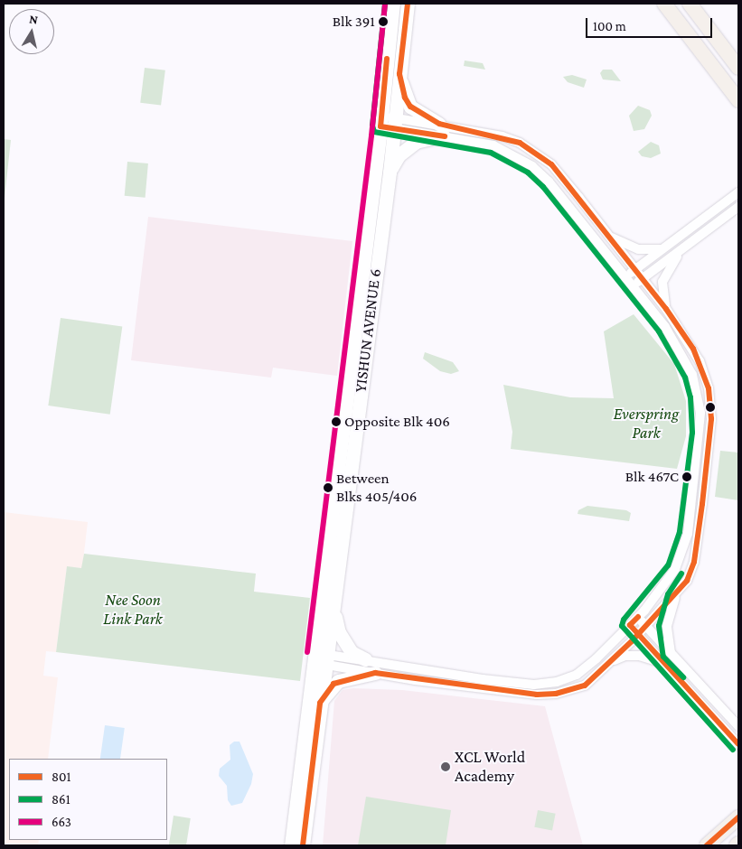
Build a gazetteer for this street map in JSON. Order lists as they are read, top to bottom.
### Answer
{
  "streets": {
    "main road": ["YISHUN AVENUE 6"]
  },
  "parks": ["Everspring Park", "Nee Soon Link Park"],
  "places": [
    "Blk 391",
    "Opposite Blk 406",
    "Blk 467C",
    "Between Blks 405/406",
    "XCL World Academy"
  ],
  "lines": ["transit line 801", "transit line 861", "transit line 663"],
  "legend": ["801", "861", "663"],
  "scale_bar": "100 m",
  "north": "top"
}
